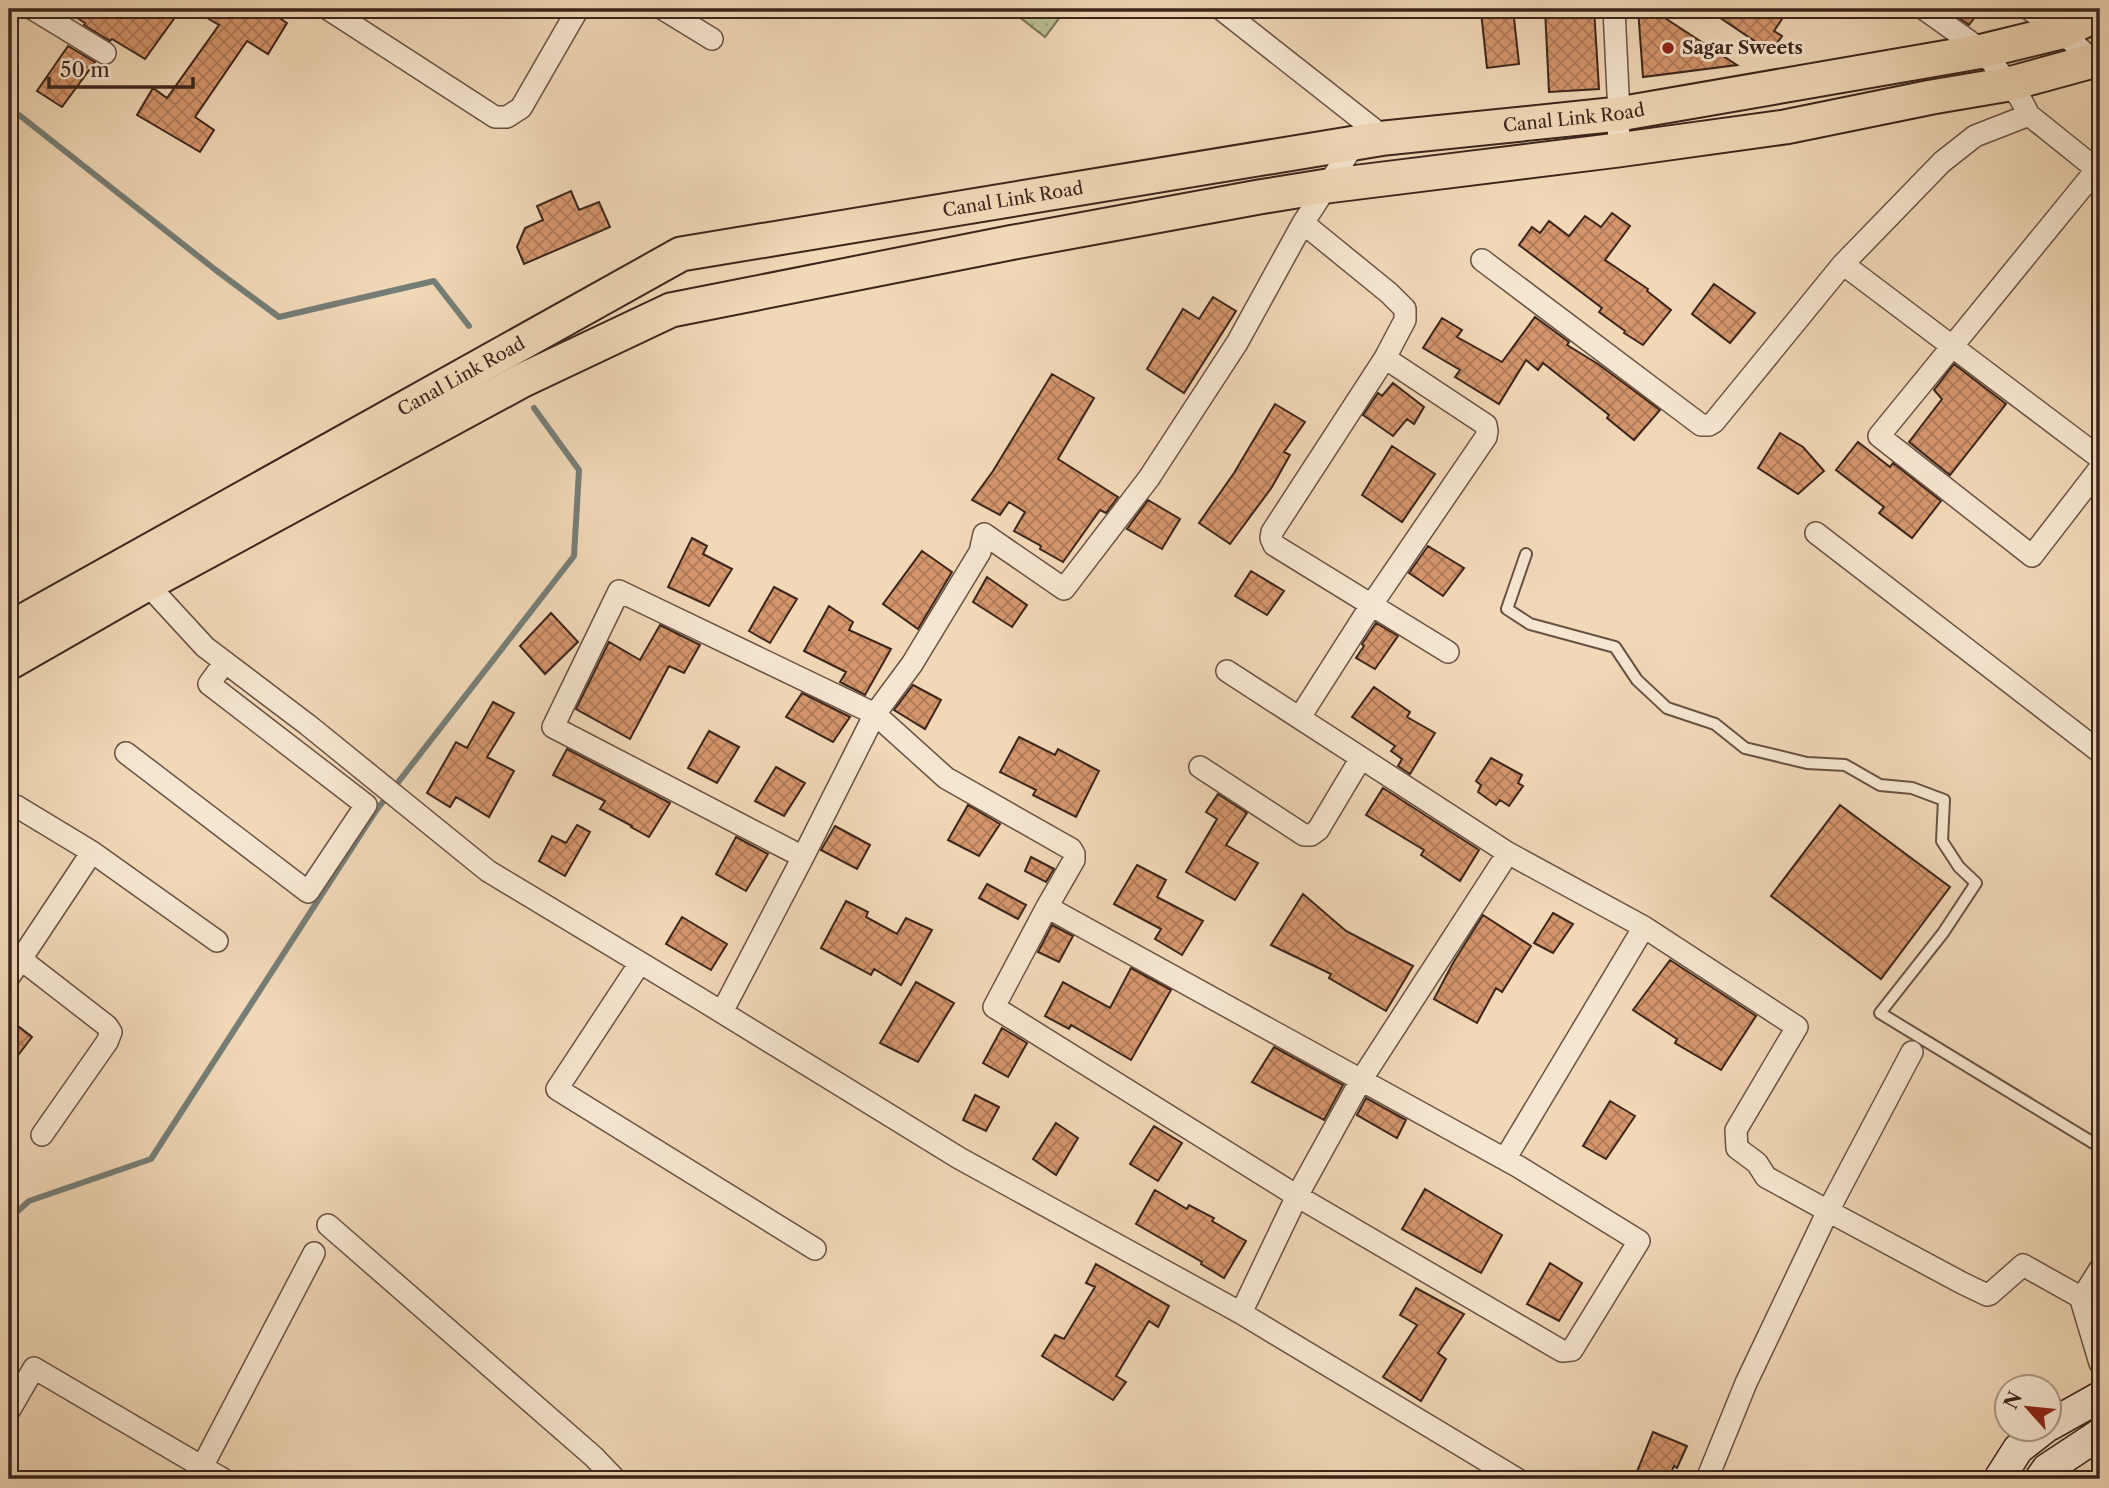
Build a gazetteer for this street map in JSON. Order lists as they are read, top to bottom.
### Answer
{
  "streets": {
    "main road": ["Canal Link Road"]
  },
  "places": ["Sagar Sweets"],
  "scale_bar": "50 m",
  "north": "top left"
}
